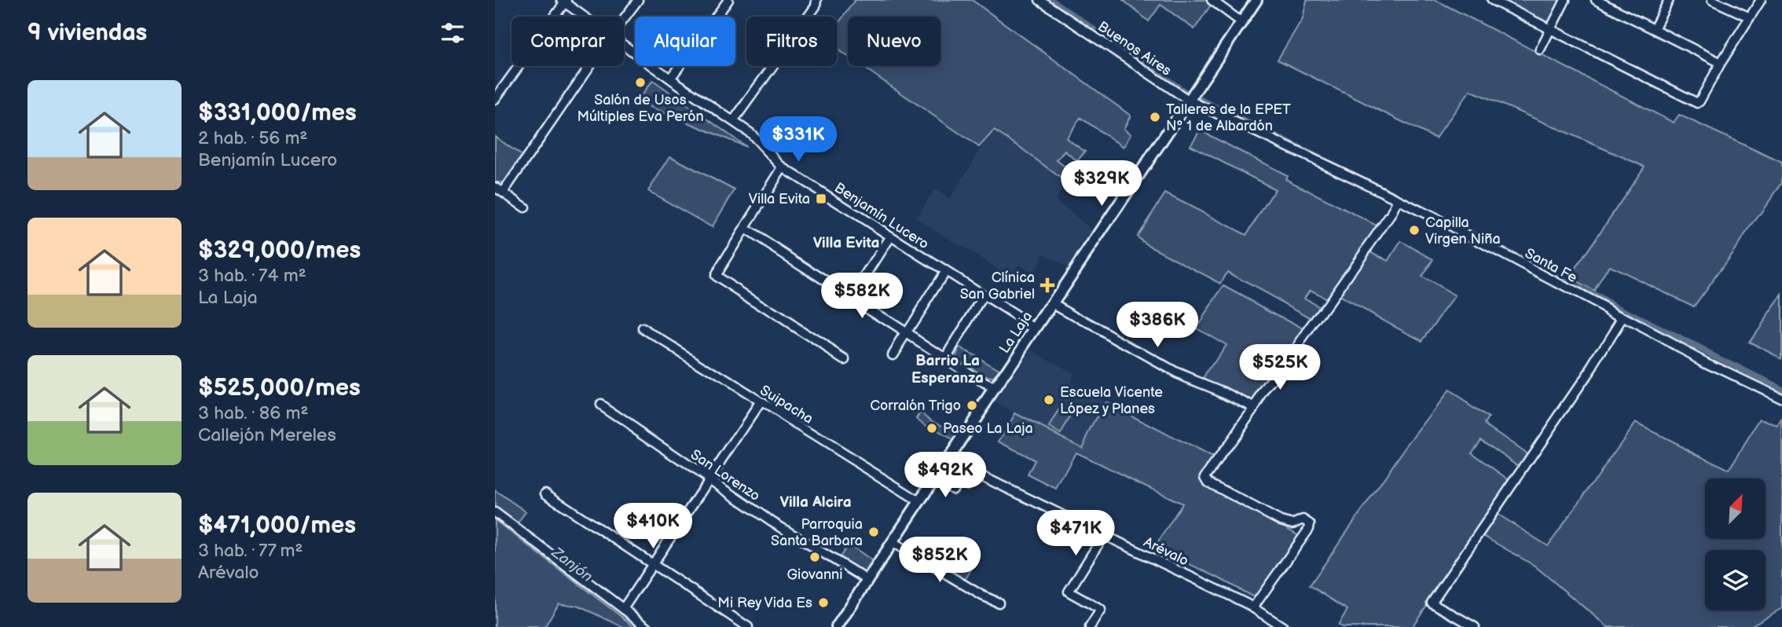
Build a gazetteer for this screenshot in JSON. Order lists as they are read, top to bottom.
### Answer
{
  "streets": {
    "main road": ["La Laja"],
    "street": [
      "Buenos Aires",
      "Benjamín Lucero",
      "Santa Fe",
      "Suipacha",
      "San Lorenzo",
      "Arévalo"
    ]
  },
  "crossings": [
    ["Buenos Aires", "Santa Fe"],
    ["Buenos Aires", "La Laja"],
    ["Benjamín Lucero", "La Laja"],
    ["Santa Fe", "La Laja"],
    ["La Laja", "Suipacha"],
    ["La Laja", "San Lorenzo"],
    ["La Laja", "Arévalo"]
  ],
  "districts": ["Villa Evita", "Barrio La Esperanza", "Villa Alcira"],
  "water": ["Zanjón"],
  "places": {
    "other": [
      "Salón de Usos Múltiples Eva Perón",
      "Talleres de la EPET Nº 1 de Albardón",
      "Capilla Virgen Niña",
      "Escuela Vicente López y Planes",
      "Corralón Trigo",
      "Paseo La Laja",
      "Parroquia Santa Barbara",
      "Giovanni",
      "Mi Rey Vida Es"
    ],
    "transit": ["Villa Evita"],
    "health": ["Clínica San Gabriel"]
  },
  "north": "top right",
  "page": {
    "heading": "9 viviendas",
    "chip": [
      "Comprar",
      "Alquilar",
      "Filtros",
      "Nuevo"
    ],
    "list": [
      {
        "name": "$331,000/mes",
        "note": "2 hab. · 56 m² · Benjamín Lucero"
      },
      {
        "name": "$329,000/mes",
        "note": "3 hab. · 74 m² · La Laja"
      },
      {
        "name": "$525,000/mes",
        "note": "3 hab. · 86 m² · Callejón Mereles"
      },
      {
        "name": "$471,000/mes",
        "note": "3 hab. · 77 m² · Arévalo"
      }
    ],
    "price": [
      "$331K",
      "$329K",
      "$582K",
      "$386K",
      "$525K",
      "$492K",
      "$410K",
      "$471K",
      "$852K"
    ]
  }
}
